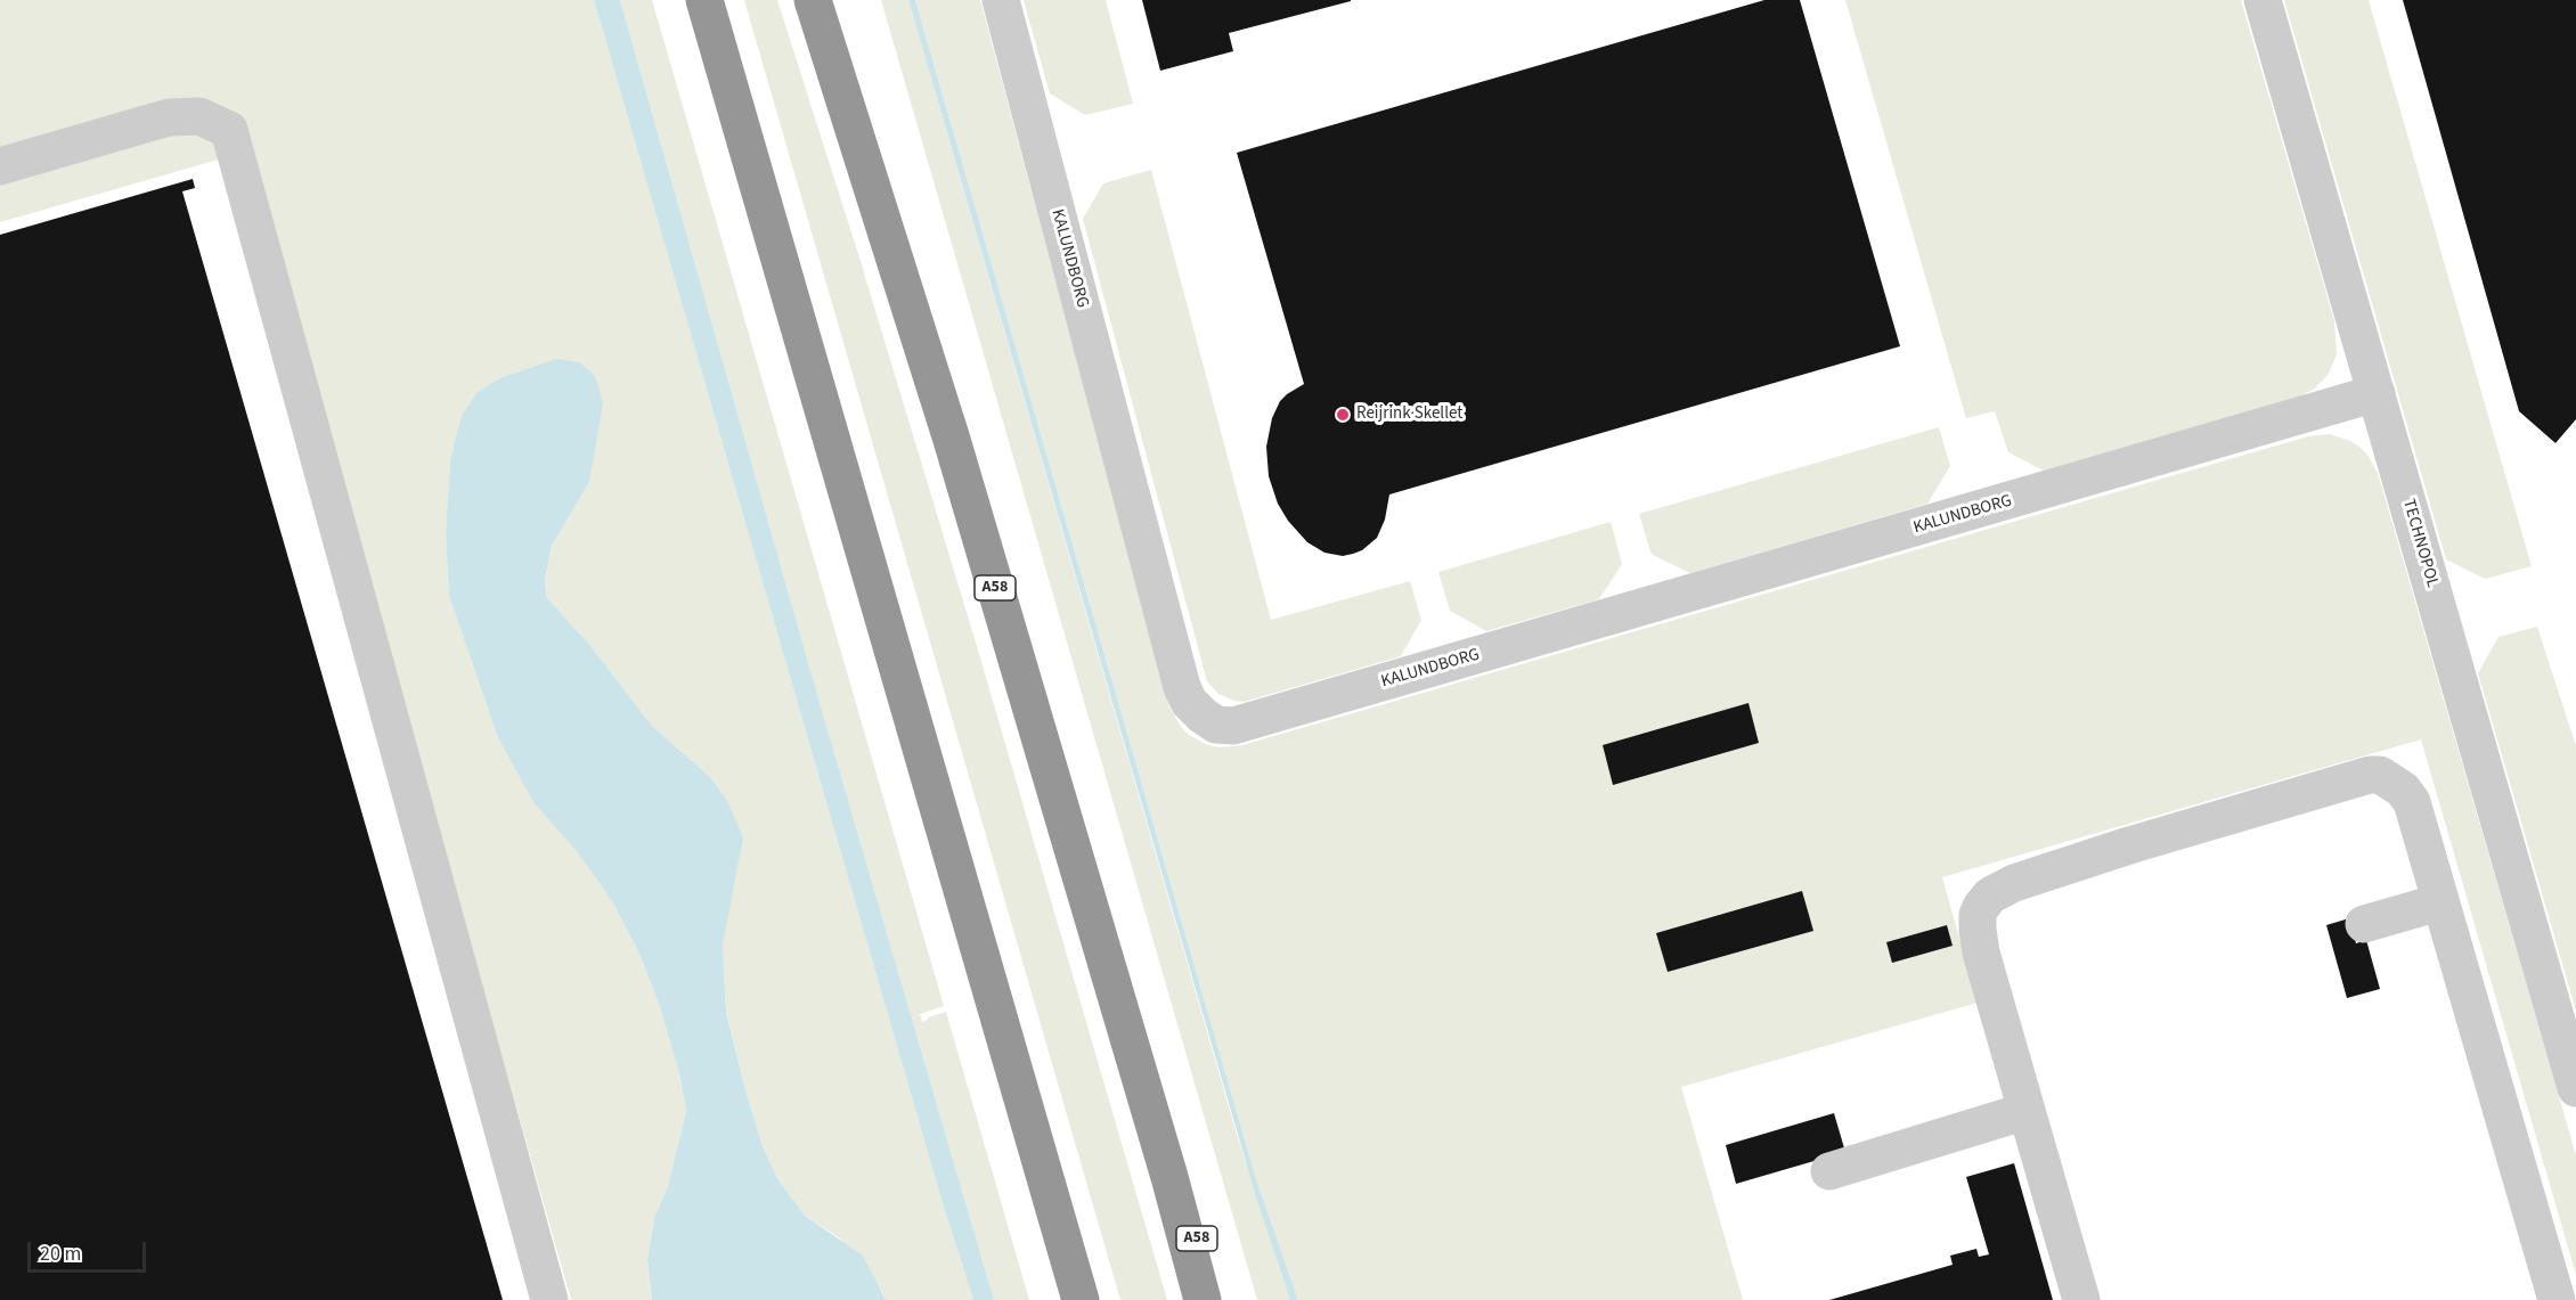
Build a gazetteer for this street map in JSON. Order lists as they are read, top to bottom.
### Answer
{
  "streets": {
    "highway": ["A58"],
    "street": ["KALUNDBORG", "TECHNOPOL"]
  },
  "crossings": [
    ["KALUNDBORG", "TECHNOPOL"]
  ],
  "places": ["Reijrink Skellet"],
  "scale_bar": "20 m"
}
